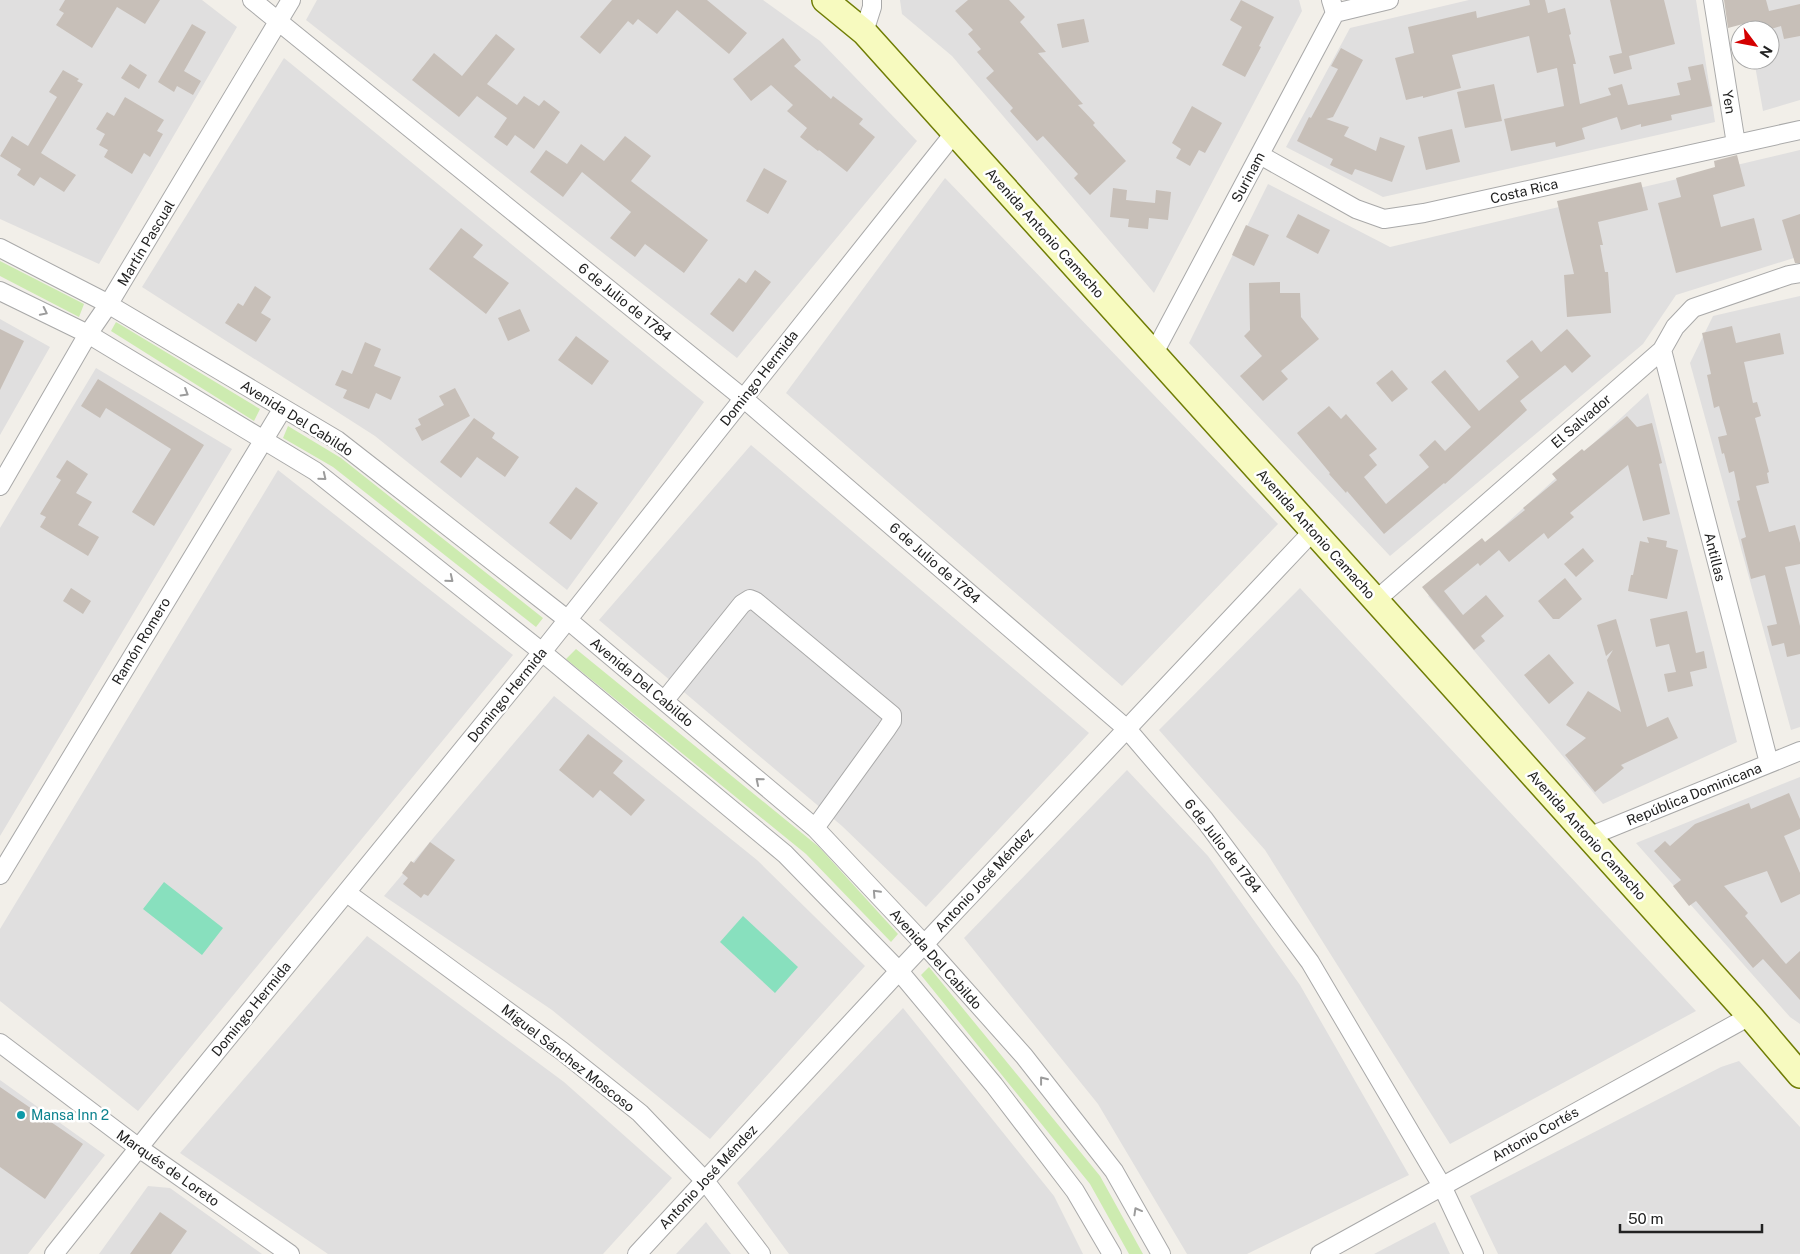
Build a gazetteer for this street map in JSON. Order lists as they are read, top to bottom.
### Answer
{
  "streets": {
    "street": [
      "Yen",
      "Surinam",
      "Costa Rica",
      "Avenida Antonio Camacho",
      "Martín Pascual",
      "6 de Julio de 1784",
      "Domingo Hermida",
      "Avenida Del Cabildo",
      "El Salvador",
      "Antillas",
      "Ramón Romero",
      "República Dominicana",
      "Antonio José Méndez",
      "Miguel Sánchez Moscoso",
      "Antonio Cortés",
      "Marqués de Loreto"
    ]
  },
  "crossings": [
    ["Yen", "Costa Rica"],
    ["Surinam", "Costa Rica"],
    ["Surinam", "Avenida Antonio Camacho"],
    ["Avenida Antonio Camacho", "Domingo Hermida"],
    ["Avenida Antonio Camacho", "El Salvador"],
    ["Avenida Antonio Camacho", "República Dominicana"],
    ["Avenida Antonio Camacho", "Antonio José Méndez"],
    ["Avenida Antonio Camacho", "Antonio Cortés"],
    ["Martín Pascual", "6 de Julio de 1784"],
    ["Martín Pascual", "Avenida Del Cabildo"],
    ["6 de Julio de 1784", "Domingo Hermida"],
    ["6 de Julio de 1784", "Antonio José Méndez"],
    ["6 de Julio de 1784", "Antonio Cortés"],
    ["Domingo Hermida", "Avenida Del Cabildo"],
    ["Domingo Hermida", "Miguel Sánchez Moscoso"],
    ["Domingo Hermida", "Marqués de Loreto"],
    ["Avenida Del Cabildo", "Ramón Romero"],
    ["Avenida Del Cabildo", "Antonio José Méndez"],
    ["El Salvador", "Antillas"],
    ["Antillas", "República Dominicana"],
    ["Antonio José Méndez", "Miguel Sánchez Moscoso"]
  ],
  "places": ["Mansa Inn 2"],
  "scale_bar": "50 m",
  "north": "bottom right"
}
